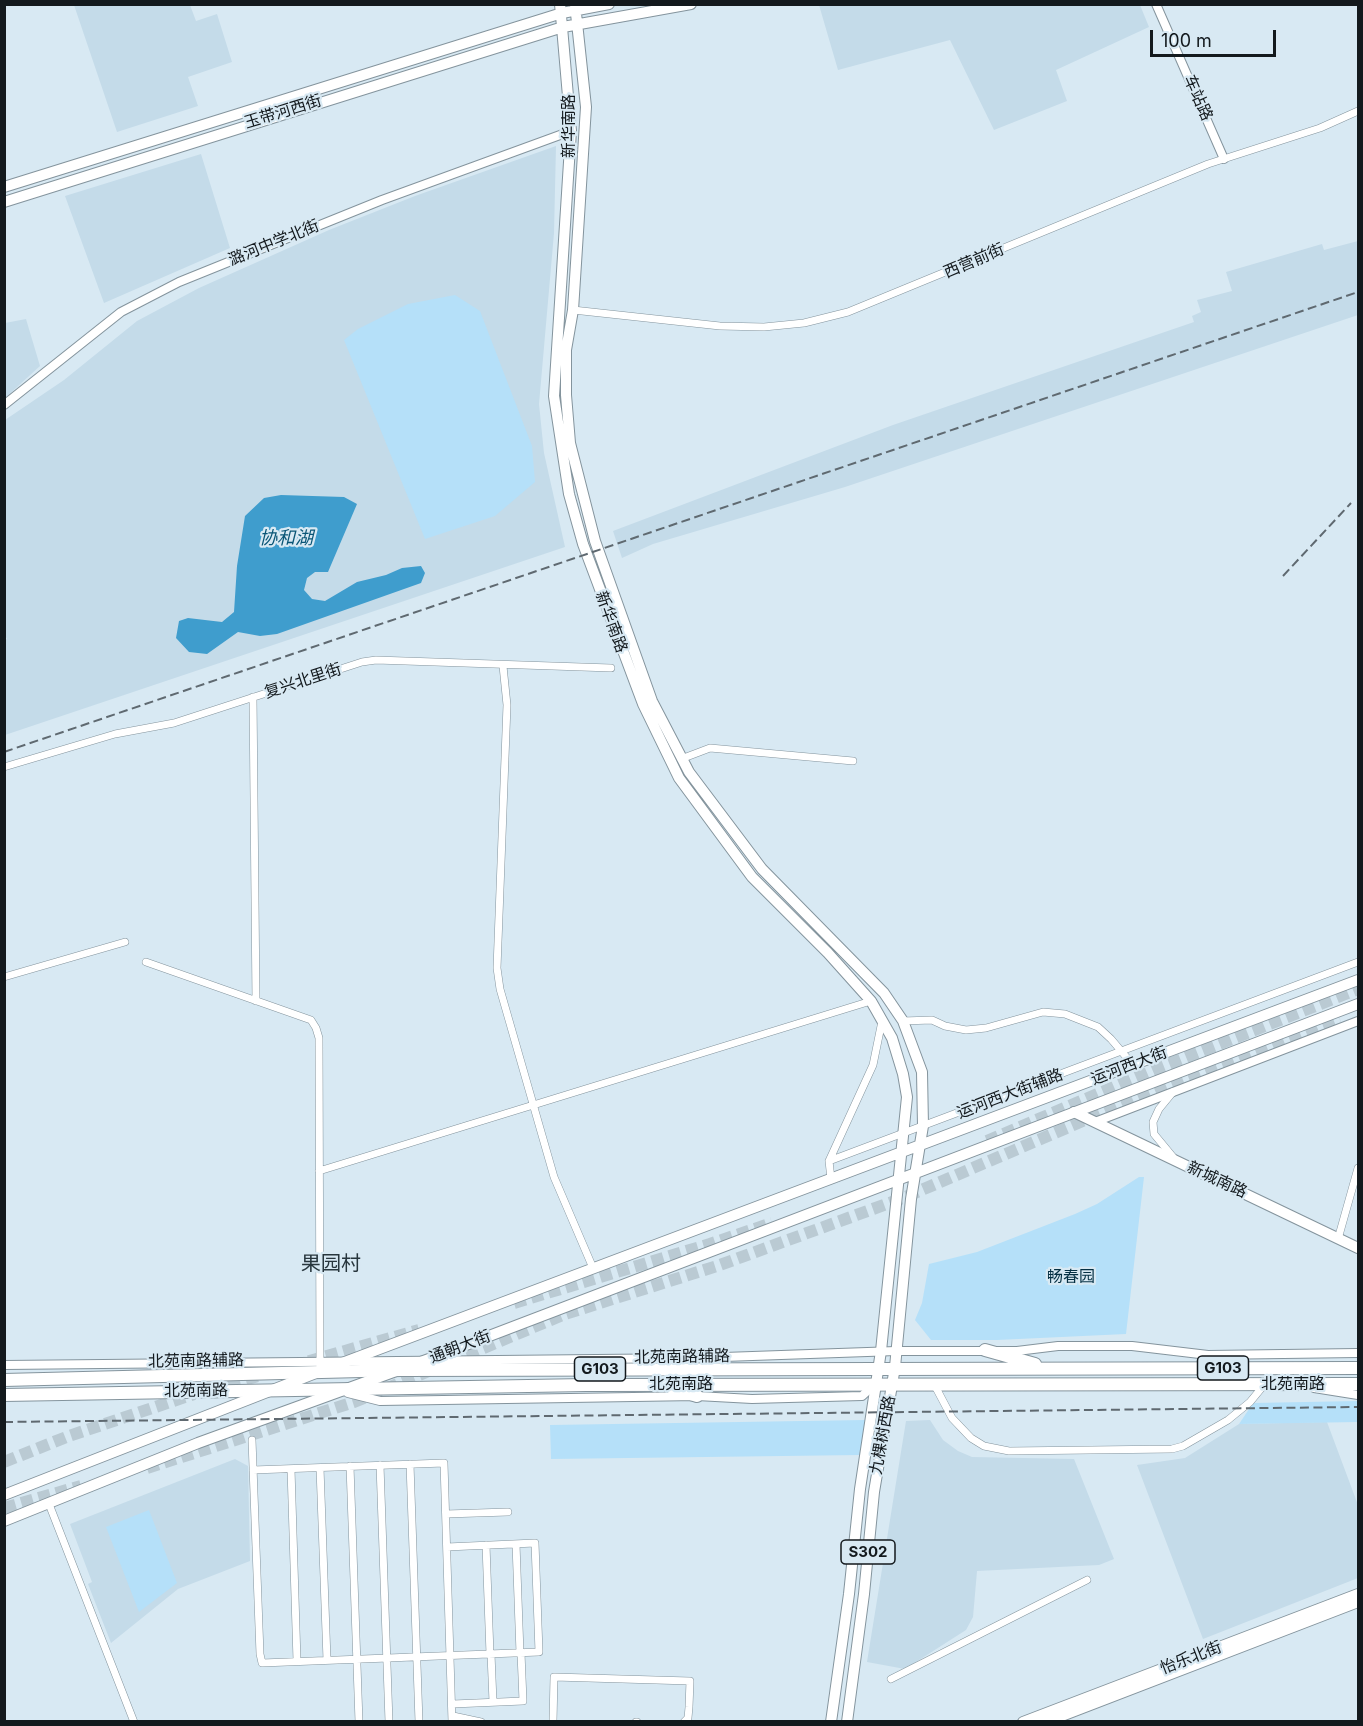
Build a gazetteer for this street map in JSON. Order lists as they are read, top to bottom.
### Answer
{
  "streets": {
    "highway": ["G103", "北苑南路"],
    "main road": [
      "玉带河西街",
      "新华南路",
      "运河西大街",
      "新城南路",
      "通朝大街",
      "九棵树西路",
      "S302",
      "怡乐北街"
    ],
    "street": [
      "车站路",
      "潞河中学北街",
      "西营前街",
      "复兴北里街",
      "运河西大街辅路",
      "北苑南路辅路"
    ]
  },
  "crossings": [
    ["车站路", "西营前街"],
    ["玉带河西街", "新华南路"],
    ["新华南路", "潞河中学北街"],
    ["新华南路", "西营前街"],
    ["新华南路", "运河西大街"],
    ["新华南路", "运河西大街辅路"],
    ["新华南路", "通朝大街"],
    ["新华南路", "九棵树西路"],
    ["运河西大街", "新城南路"],
    ["运河西大街", "通朝大街"],
    ["运河西大街", "九棵树西路"],
    ["通朝大街", "北苑南路辅路"],
    ["通朝大街", "北苑南路"],
    ["通朝大街", "九棵树西路"],
    ["北苑南路辅路", "北苑南路"],
    ["北苑南路辅路", "九棵树西路"],
    ["北苑南路", "九棵树西路"]
  ],
  "districts": ["果园村"],
  "water": ["协和湖"],
  "parks": ["畅春园"],
  "scale_bar": "100 m"
}
